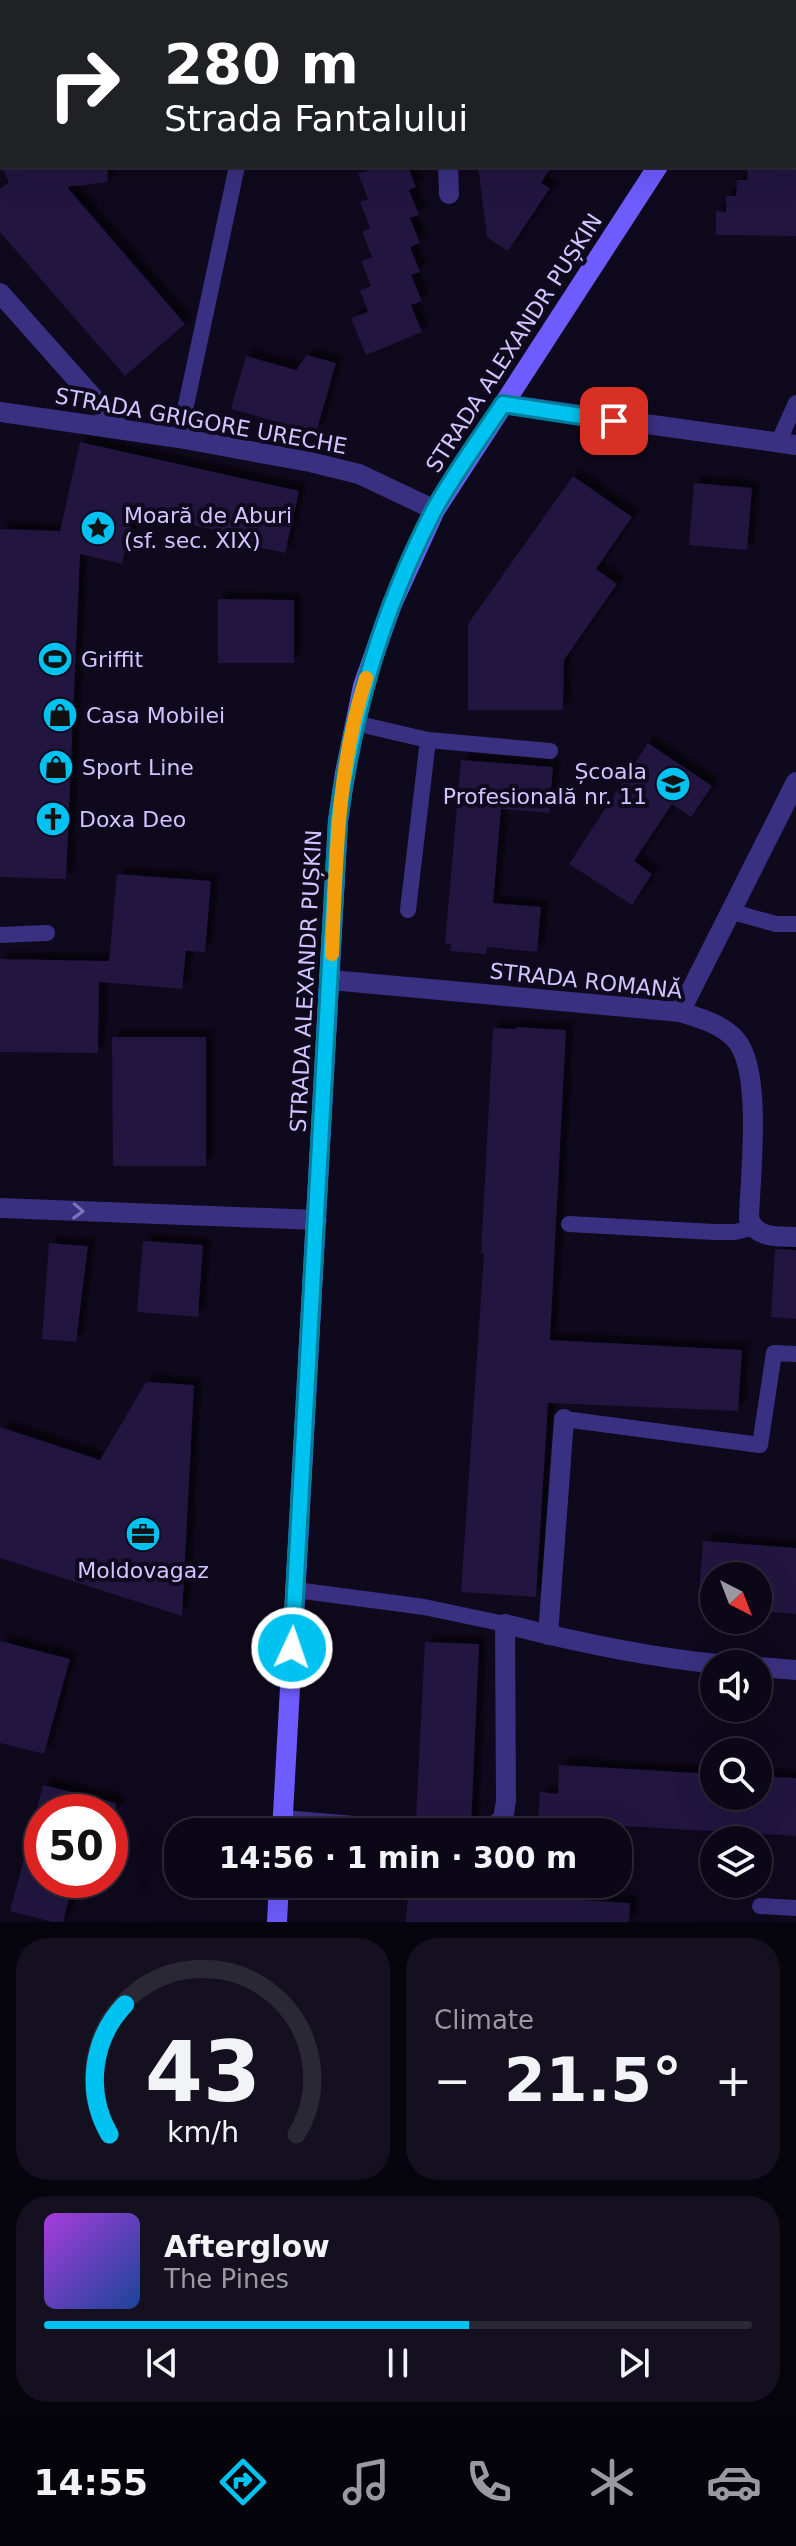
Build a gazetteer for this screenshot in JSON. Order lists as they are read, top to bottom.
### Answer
{
  "streets": {
    "main road": ["STRADA ALEXANDR PUȘKIN"],
    "street": ["STRADA GRIGORE URECHE", "STRADA ROMANĂ"]
  },
  "crossings": [
    ["STRADA ALEXANDR PUȘKIN", "STRADA GRIGORE URECHE"],
    ["STRADA ALEXANDR PUȘKIN", "STRADA ROMANĂ"]
  ],
  "places": {
    "place": ["Moară de Aburi (sf. sec. XIX)"],
    "sports": ["Griffit"],
    "shop": ["Casa Mobilei", "Sport Line"],
    "school or university": ["Școala Profesională nr. 11"],
    "church": ["Doxa Deo"],
    "office": ["Moldovagaz"]
  },
  "north": "bottom right",
  "page": {
    "turn": ["280 m", "Strada Fantalului"],
    "limit": "50",
    "trip": "14:56 · 1 min · 300 m",
    "tile": "Climate",
    "heat": ["−", "21.5°", "+"],
    "song": ["Afterglow", "The Pines"],
    "tabs": "14:55",
    "gauge": ["43", "km/h"]
  }
}
